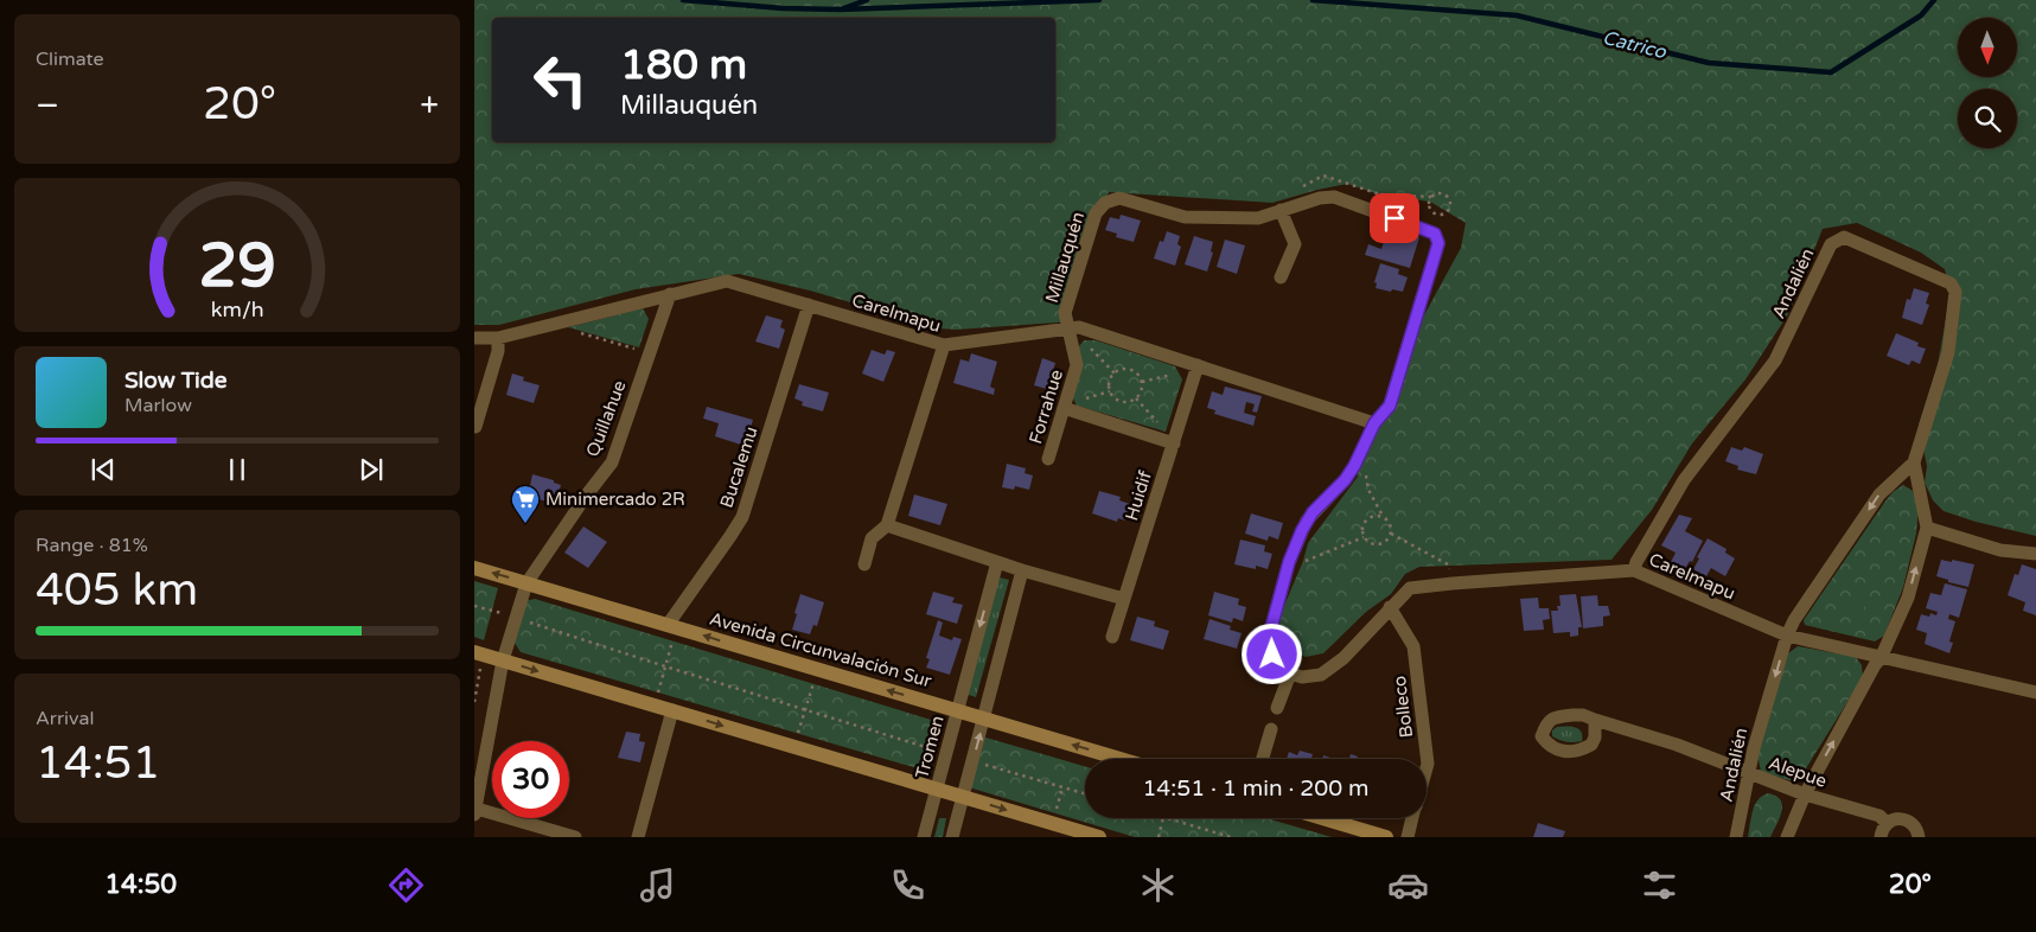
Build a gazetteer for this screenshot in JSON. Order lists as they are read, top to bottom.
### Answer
{
  "streets": {
    "main road": ["Avenida Circunvalación Sur"],
    "street": [
      "Millauquén",
      "Andalién",
      "Carelmapu",
      "Forrahue",
      "Quillahue",
      "Bucalemu",
      "Huidif",
      "Bolleco",
      "Tromen",
      "Alepue"
    ]
  },
  "crossings": [
    ["Millauquén", "Carelmapu"],
    ["Millauquén", "Forrahue"],
    ["Andalién", "Carelmapu"],
    ["Andalién", "Alepue"],
    ["Carelmapu", "Forrahue"],
    ["Carelmapu", "Quillahue"],
    ["Carelmapu", "Bucalemu"],
    ["Carelmapu", "Huidif"],
    ["Carelmapu", "Bolleco"],
    ["Quillahue", "Avenida Circunvalación Sur"],
    ["Bucalemu", "Avenida Circunvalación Sur"],
    ["Avenida Circunvalación Sur", "Tromen"]
  ],
  "water": ["Catrico"],
  "places": {
    "supermarket": ["Minimercado 2R"]
  },
  "north": "bottom",
  "page": {
    "tile": [
      "Climate",
      ["Range · 81%", "405 km"],
      ["Arrival", "14:51"]
    ],
    "turn": ["180 m", "Millauquén"],
    "heat": ["−", "20°", "+"],
    "song": ["Slow Tide", "Marlow"],
    "limit": "30",
    "trip": "14:51 · 1 min · 200 m",
    "tabs": ["14:50", "20°"],
    "gauge": ["29", "km/h"]
  }
}
